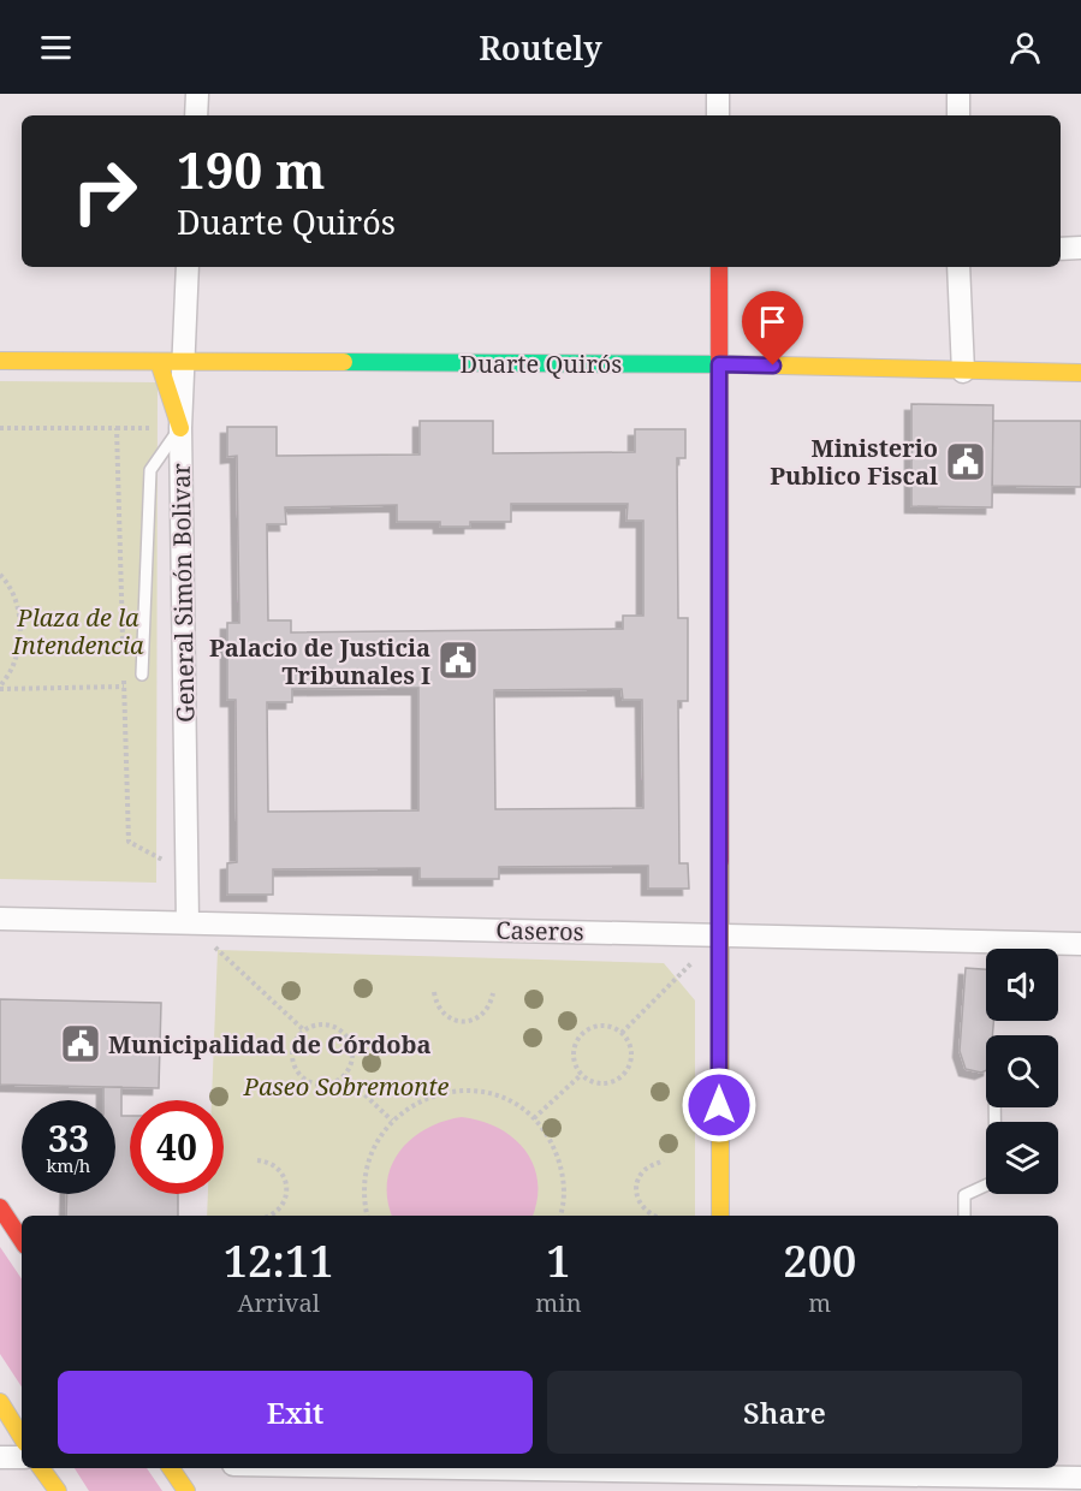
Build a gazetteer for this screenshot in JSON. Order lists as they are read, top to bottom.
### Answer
{
  "streets": {
    "main road": ["Duarte Quirós"],
    "street": ["General Simón Bolivar", "Caseros"]
  },
  "crossings": [
    ["Duarte Quirós", "General Simón Bolivar"],
    ["General Simón Bolivar", "Caseros"]
  ],
  "parks": ["Plaza de la Intendencia", "Paseo Sobremonte"],
  "places": {
    "public building": ["Ministerio Publico Fiscal", "Palacio de Justicia Tribunales I", "Municipalidad de Córdoba"]
  },
  "page": {
    "header": "Routely",
    "turn": ["190 m", "Duarte Quirós"],
    "speed": "33 km/h",
    "limit": "40",
    "eta": [
      "12:11",
      "Arrival",
      "1",
      "min",
      "200",
      "m"
    ],
    "buttons": ["Exit", "Share"]
  }
}
